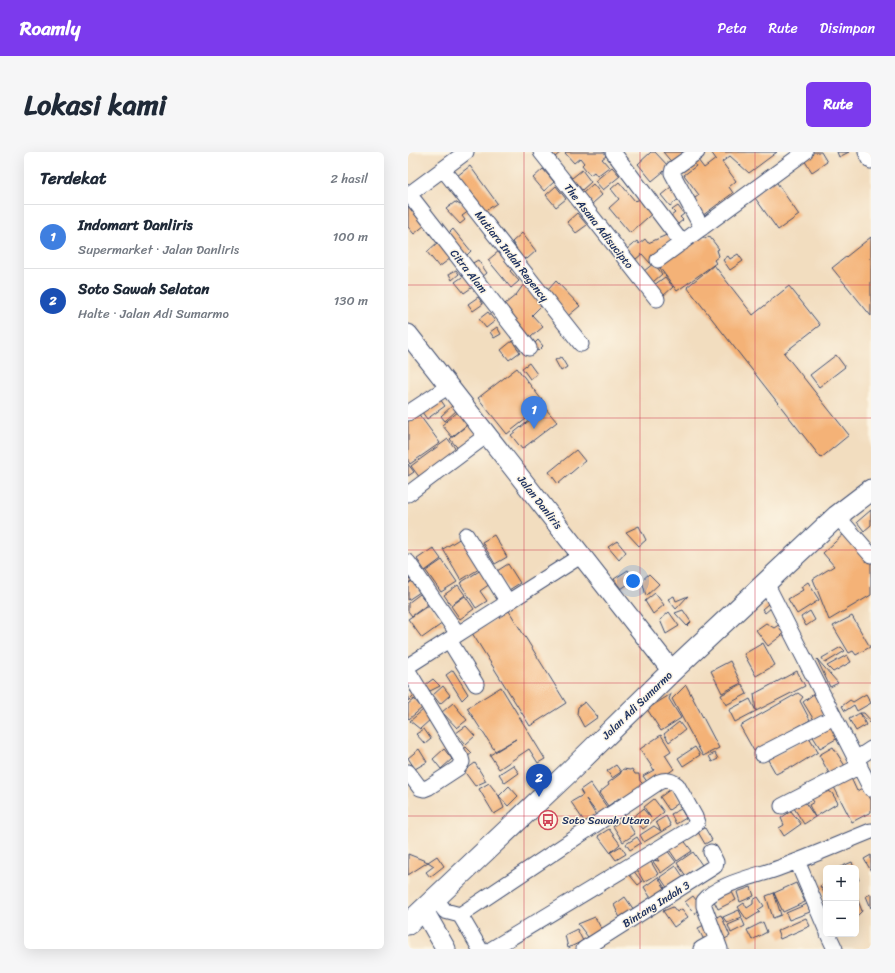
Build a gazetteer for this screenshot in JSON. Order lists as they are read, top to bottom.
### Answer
{
  "streets": {
    "main road": ["Jalan Adi Sumarmo"],
    "street": [
      "The Asana Adisucipto",
      "Mutiara Indah Regency",
      "Citra Alam",
      "Jalan Danliris",
      "Bintang Indah 3"
    ]
  },
  "crossings": [
    ["Jalan Danliris", "Jalan Adi Sumarmo"]
  ],
  "places": {
    "bus stop": ["Soto Sawah Utara"]
  },
  "page": {
    "header": "Roamly",
    "nav": ["Peta", "Rute", "Disimpan"],
    "title": "Lokasi kami",
    "buttons": "Rute",
    "heading": ["Terdekat", "2 hasil"],
    "list": [
      {
        "mark": "1",
        "name": "Indomart Danliris",
        "note": "Supermarket · Jalan Danliris",
        "value": "100 m"
      },
      {
        "mark": "2",
        "name": "Soto Sawah Selatan",
        "note": "Halte · Jalan Adi Sumarmo",
        "value": "130 m"
      }
    ],
    "pins": ["1", "2"],
    "map_buttons": ["+", "−"]
  }
}
